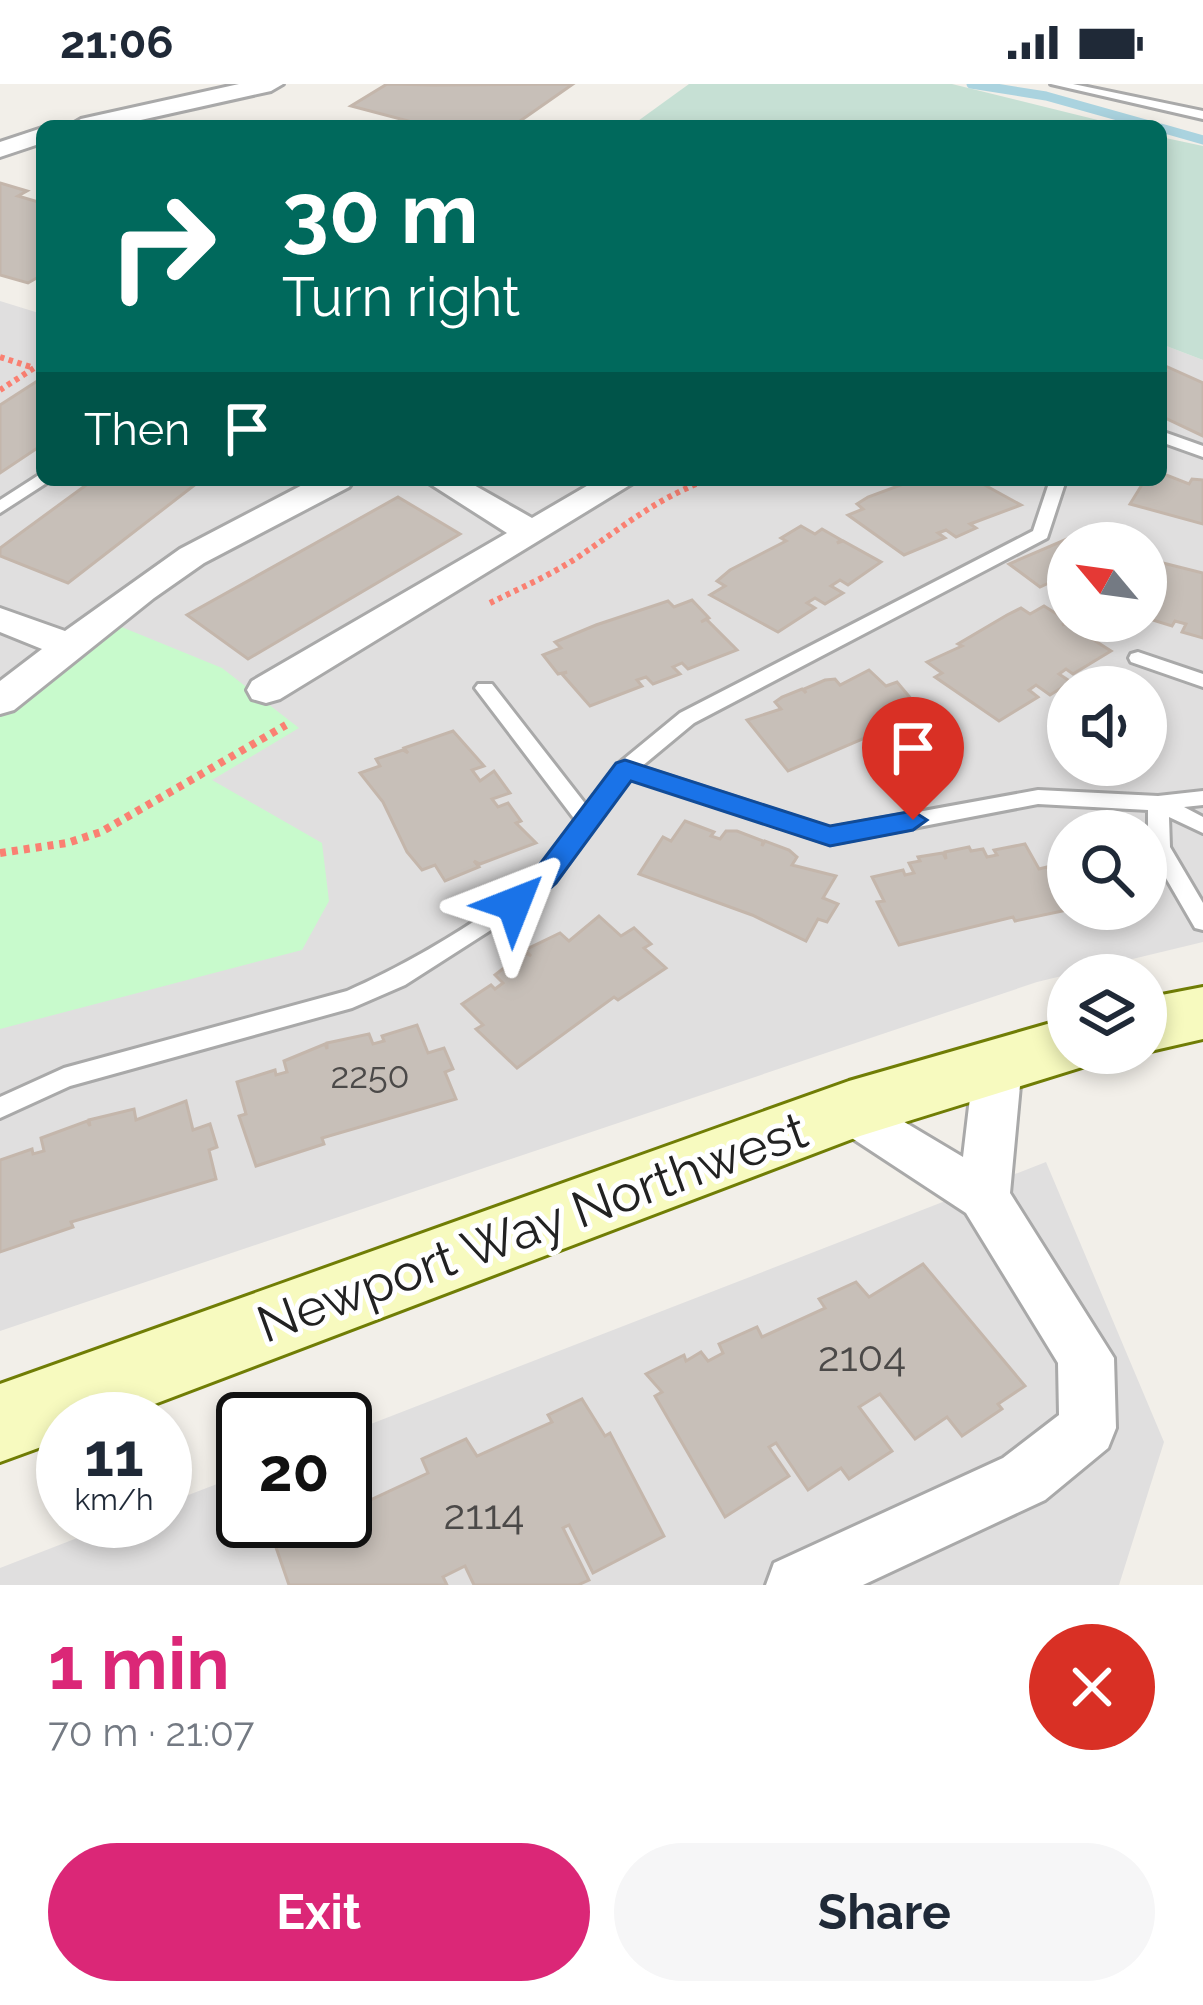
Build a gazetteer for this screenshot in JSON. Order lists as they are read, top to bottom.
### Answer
{
  "streets": {
    "street": ["Newport Way Northwest"]
  },
  "house_numbers": ["2250", "2104", "2114"],
  "north": "top left",
  "page": {
    "status": "21:06",
    "turn": ["30 m", "Turn right"],
    "then": "Then",
    "speed": "11 km/h",
    "limit": "20",
    "heading": ["1 min", "70 m · 21:07"],
    "buttons": ["Exit", "Share"]
  }
}
